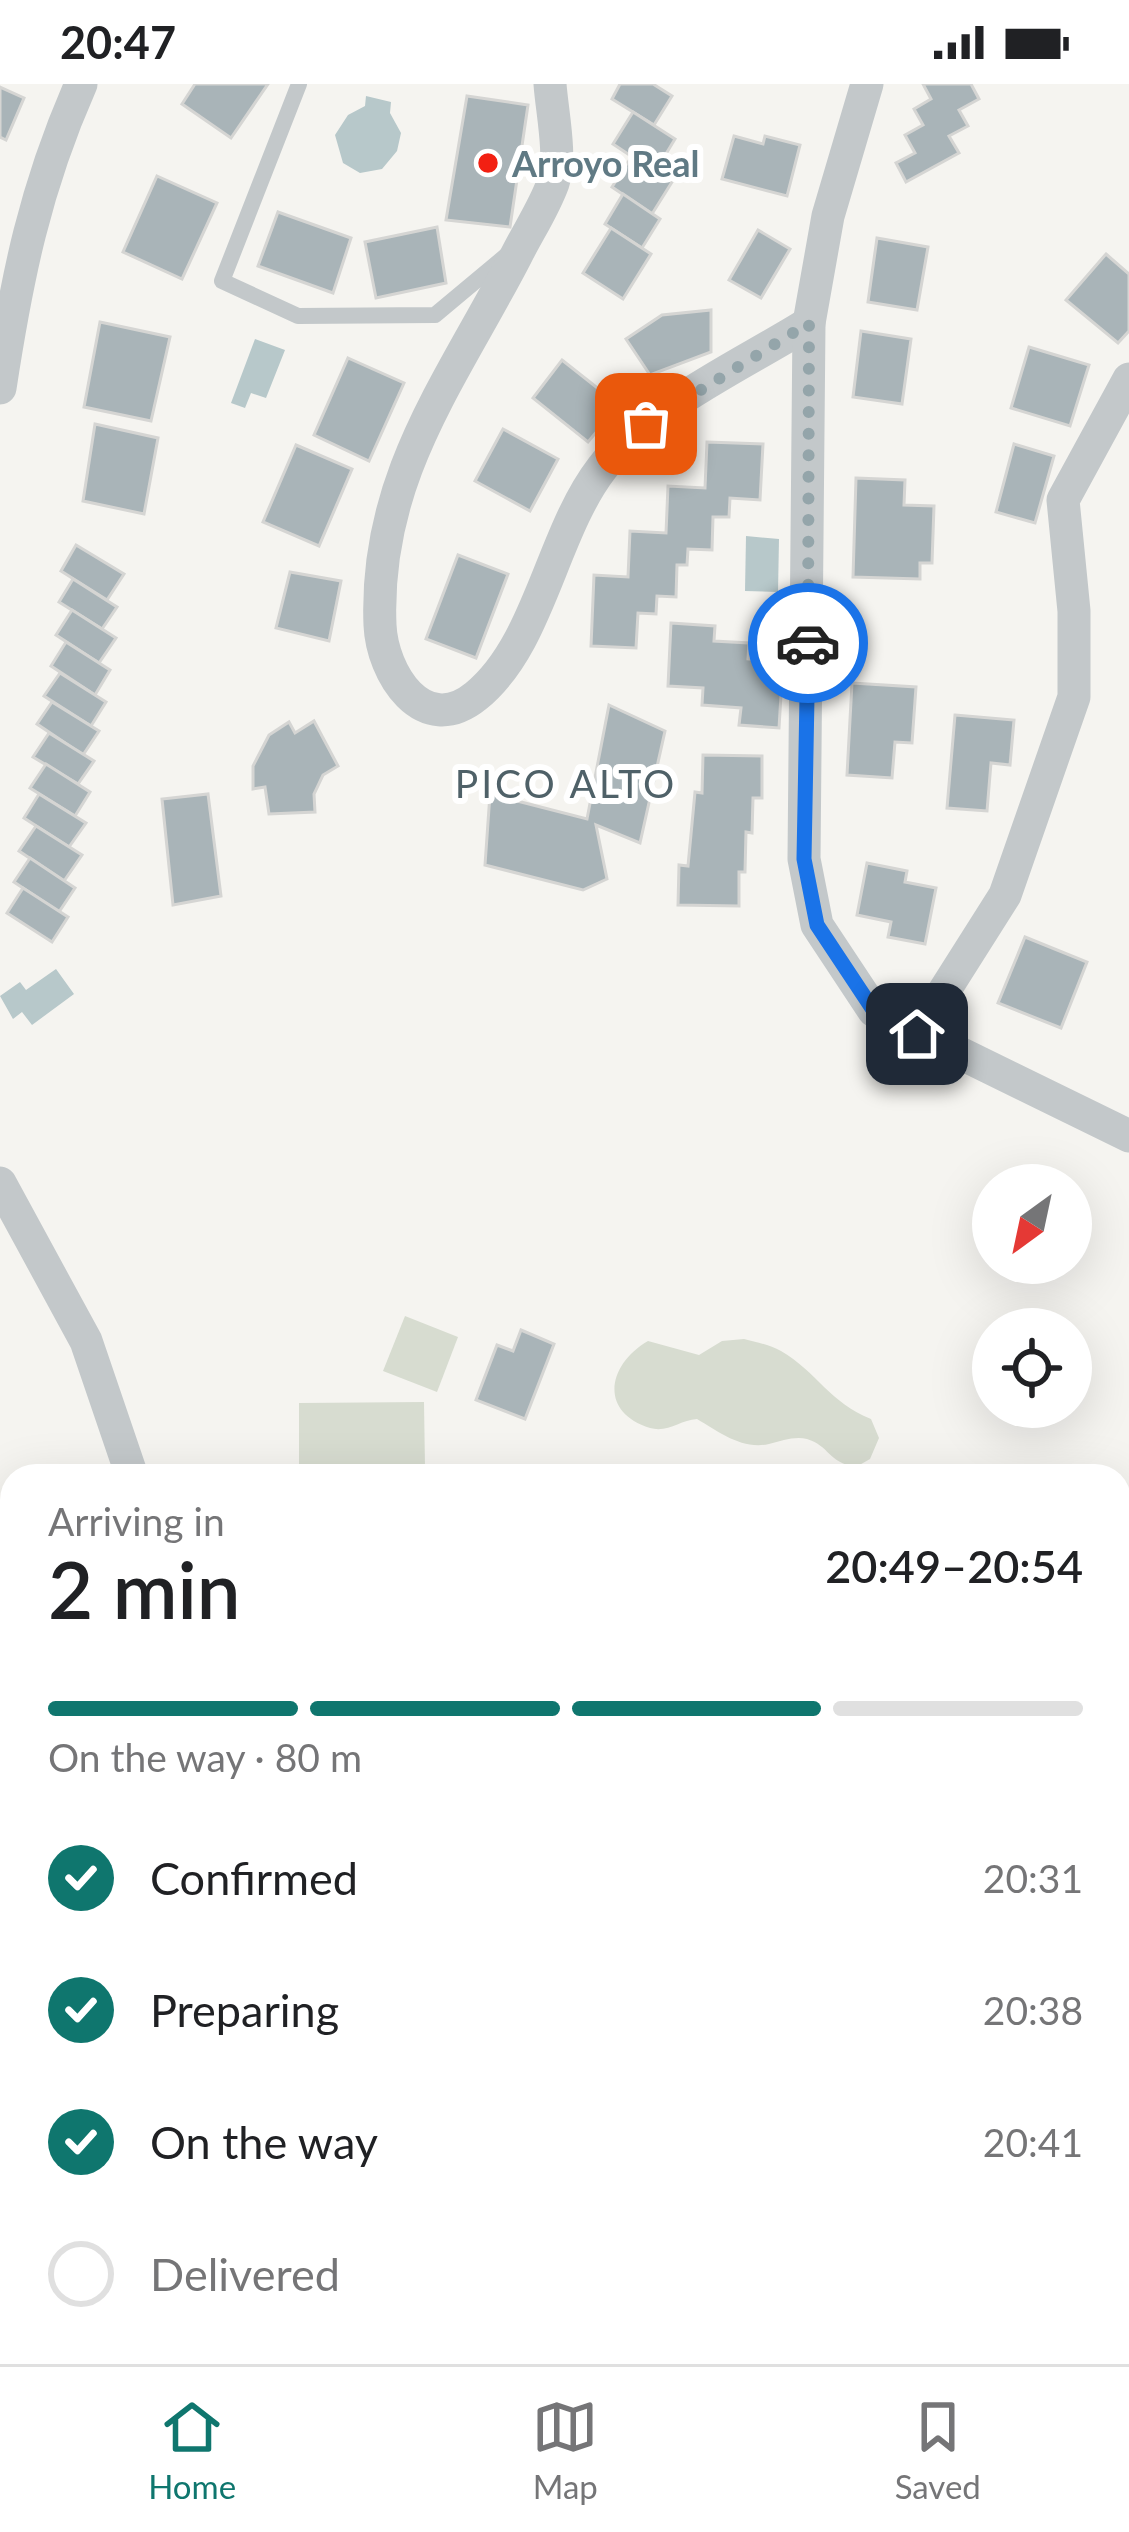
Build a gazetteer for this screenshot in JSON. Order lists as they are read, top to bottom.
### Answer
{
  "districts": ["PICO ALTO"],
  "places": ["Arroyo Real"],
  "north": "bottom left",
  "page": {
    "status": "20:47",
    "heading": ["2 min", "Arriving in", "20:49–20:54"],
    "bar": "On the way · 80 m",
    "list": [
      ["Confirmed", "20:31"],
      ["Preparing", "20:38"],
      ["On the way", "20:41"],
      "Delivered"
    ],
    "tabs": ["Home", "Map", "Saved"]
  }
}
